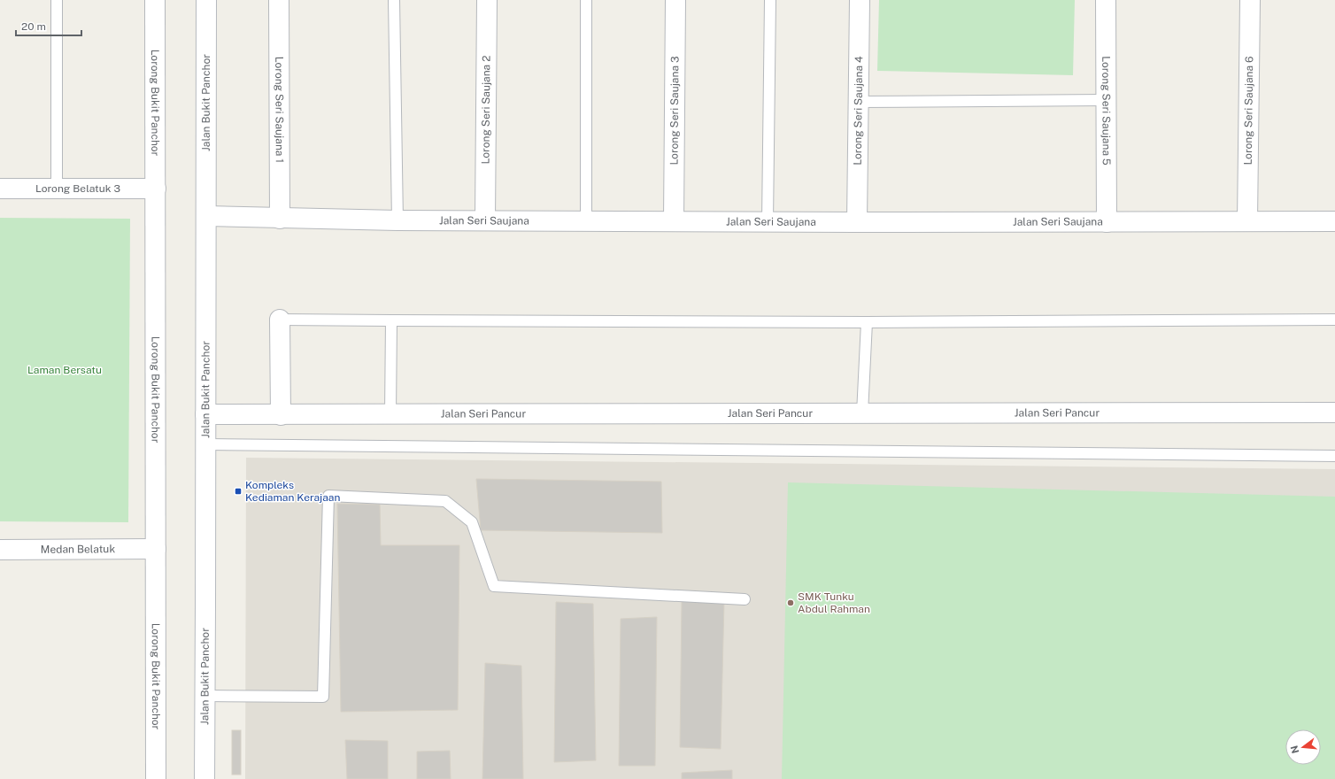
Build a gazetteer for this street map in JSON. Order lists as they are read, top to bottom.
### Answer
{
  "streets": {
    "street": [
      "Lorong Bukit Panchor",
      "Jalan Bukit Panchor",
      "Lorong Seri Saujana 1",
      "Lorong Seri Saujana 2",
      "Lorong Seri Saujana 3",
      "Lorong Seri Saujana 4",
      "Lorong Seri Saujana 5",
      "Lorong Seri Saujana 6",
      "Lorong Belatuk 3",
      "Jalan Seri Saujana",
      "Jalan Seri Pancur",
      "Medan Belatuk"
    ]
  },
  "crossings": [
    ["Lorong Bukit Panchor", "Lorong Belatuk 3"],
    ["Lorong Bukit Panchor", "Medan Belatuk"],
    ["Jalan Bukit Panchor", "Jalan Seri Saujana"],
    ["Jalan Bukit Panchor", "Jalan Seri Pancur"],
    ["Lorong Seri Saujana 1", "Jalan Seri Saujana"],
    ["Lorong Seri Saujana 2", "Jalan Seri Saujana"],
    ["Lorong Seri Saujana 3", "Jalan Seri Saujana"],
    ["Lorong Seri Saujana 4", "Jalan Seri Saujana"],
    ["Lorong Seri Saujana 5", "Jalan Seri Saujana"],
    ["Lorong Seri Saujana 6", "Jalan Seri Saujana"]
  ],
  "parks": ["Laman Bersatu"],
  "places": {
    "transit": ["Kompleks Kediaman Kerajaan"],
    "other": ["SMK Tunku Abdul Rahman"]
  },
  "scale_bar": "20 m",
  "north": "left"
}
